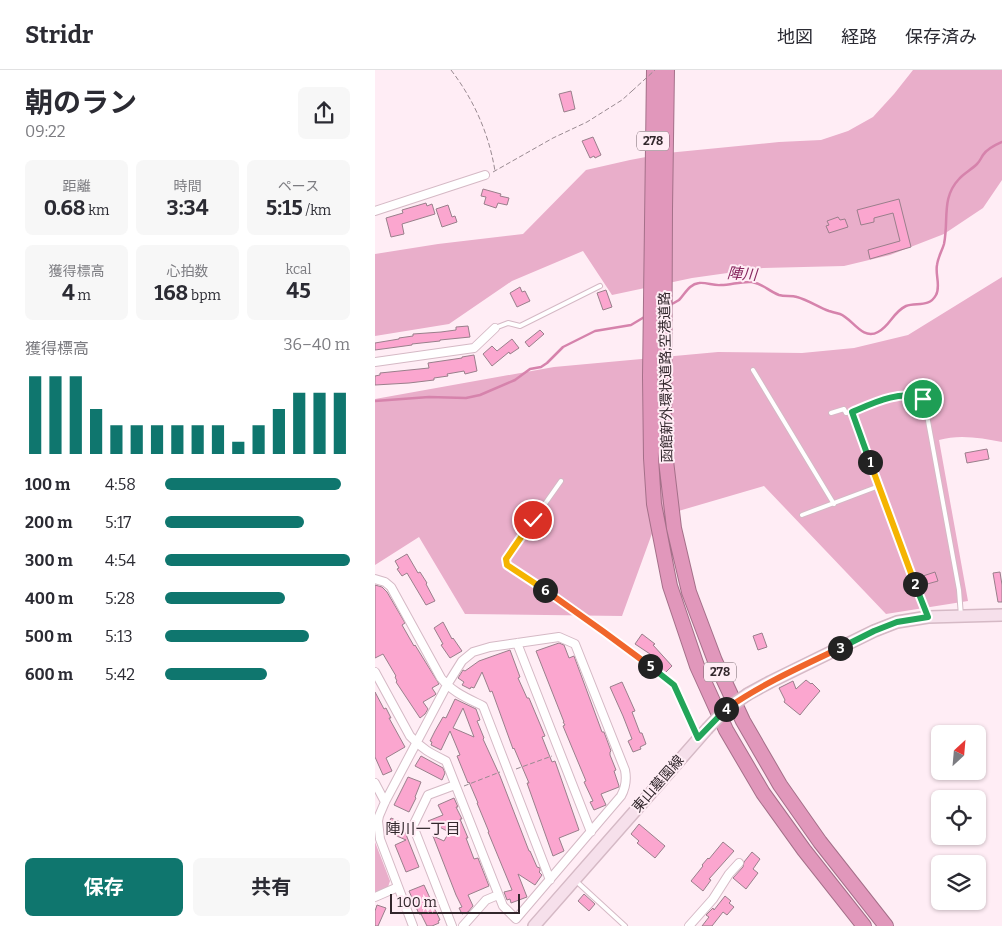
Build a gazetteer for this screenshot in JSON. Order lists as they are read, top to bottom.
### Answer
{
  "streets": {
    "highway": ["278", "函館新外環状道路;空港道路"],
    "street": ["東山墓園線"]
  },
  "districts": ["陣川一丁目"],
  "water": ["陣川"],
  "scale_bar": "100 m",
  "north": "top right",
  "page": {
    "header": "Stridr",
    "nav": ["地図", "経路", "保存済み"],
    "heading": ["朝のラン", "09:22"],
    "stats": [
      ["距離", "0.68 km"],
      ["時間", "3:34"],
      ["ペース", "5:15 /km"],
      ["獲得標高", "4 m"],
      ["心拍数", "168 bpm"],
      ["kcal", "45"]
    ],
    "chart": ["獲得標高", "36–40 m"],
    "pins": [
      "1",
      "2",
      "6",
      "3",
      "5",
      "4"
    ],
    "list": [
      {
        "name": "100 m",
        "note": "4:58"
      },
      {
        "name": "200 m",
        "note": "5:17"
      },
      {
        "name": "300 m",
        "note": "4:54"
      },
      {
        "name": "400 m",
        "note": "5:28"
      },
      {
        "name": "500 m",
        "note": "5:13"
      },
      {
        "name": "600 m",
        "note": "5:42"
      }
    ],
    "buttons": ["保存", "共有"],
    "scale": "100 m"
  }
}
